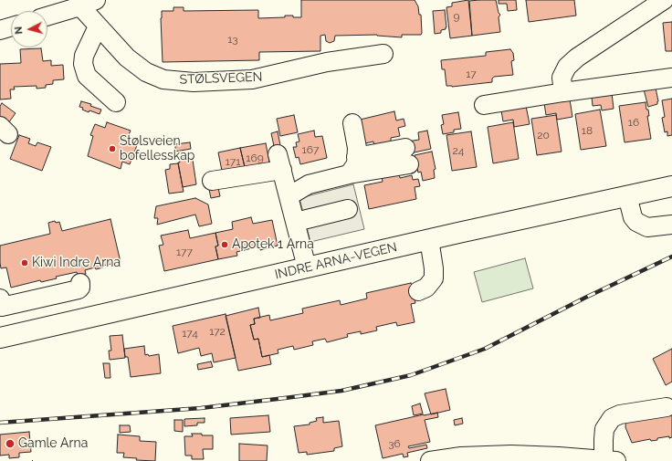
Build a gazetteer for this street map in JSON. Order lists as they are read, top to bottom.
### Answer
{
  "streets": {
    "main road": ["INDRE ARNA-VEGEN"],
    "street": ["STØLSVEGEN"]
  },
  "places": [
    "Stølsveien bofellesskap",
    "Apotek 1 Arna",
    "Kiwi Indre Arna",
    "Gamle Arna"
  ],
  "house_numbers": [
    "9",
    "13",
    "17",
    "16",
    "18",
    "20",
    "167",
    "24",
    "169",
    "171",
    "177",
    "172",
    "174",
    "36"
  ],
  "north": "left"
}
